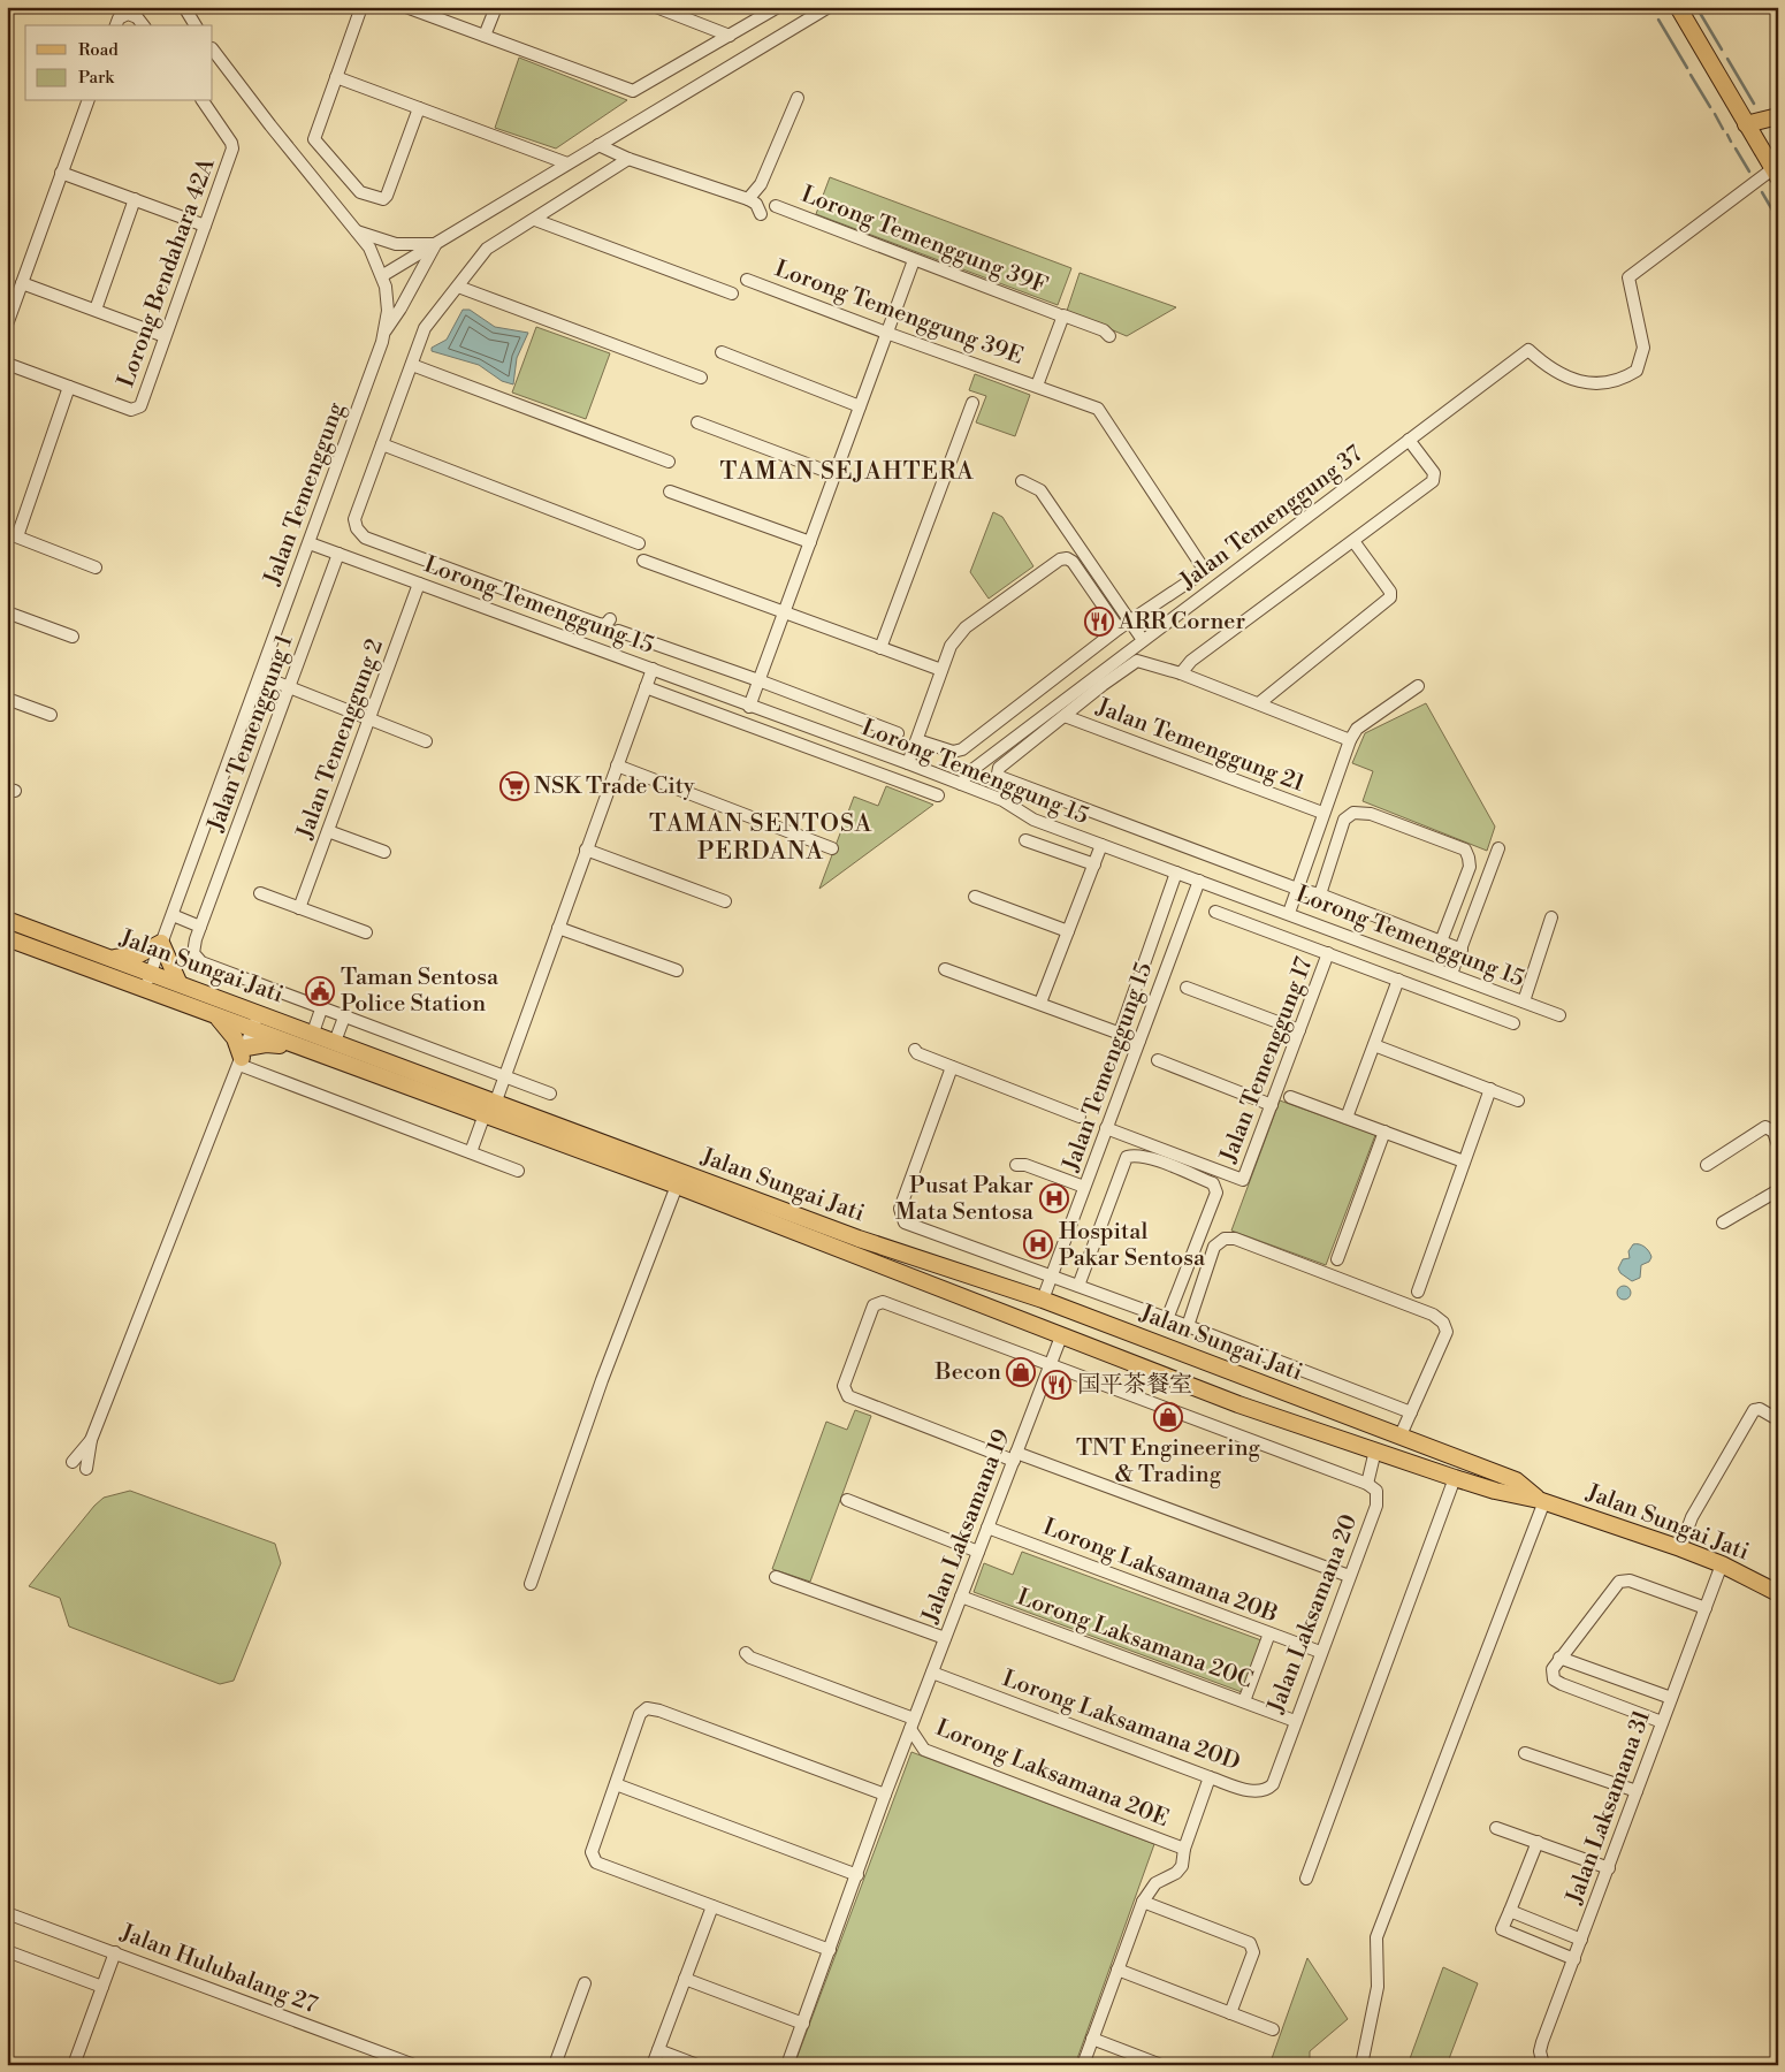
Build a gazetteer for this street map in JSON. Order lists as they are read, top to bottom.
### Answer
{
  "streets": {
    "main road": ["Jalan Sungai Jati"],
    "street": [
      "Lorong Temenggung 39F",
      "Lorong Bendahara 42A",
      "Lorong Temenggung 39E",
      "Jalan Temenggung",
      "Jalan Temenggung 37",
      "Lorong Temenggung 15",
      "Jalan Temenggung 1",
      "Jalan Temenggung 2",
      "Jalan Temenggung 21",
      "Jalan Temenggung 17",
      "Jalan Temenggung 15",
      "Jalan Laksamana 19",
      "Lorong Laksamana 20B",
      "Jalan Laksamana 20",
      "Lorong Laksamana 20C",
      "Lorong Laksamana 20D",
      "Lorong Laksamana 20E",
      "Jalan Laksamana 31",
      "Jalan Hulubalang 27"
    ]
  },
  "crossings": [
    ["Jalan Temenggung", "Lorong Temenggung 15"],
    ["Jalan Temenggung", "Jalan Sungai Jati"],
    ["Jalan Temenggung 37", "Lorong Temenggung 15"],
    ["Lorong Temenggung 15", "Jalan Temenggung 1"],
    ["Lorong Temenggung 15", "Jalan Temenggung 2"],
    ["Lorong Temenggung 15", "Jalan Temenggung 15"],
    ["Jalan Sungai Jati", "Jalan Temenggung 15"],
    ["Jalan Sungai Jati", "Jalan Laksamana 19"],
    ["Jalan Sungai Jati", "Jalan Laksamana 31"],
    ["Jalan Temenggung 17", "Jalan Temenggung 15"],
    ["Jalan Laksamana 19", "Lorong Laksamana 20B"],
    ["Jalan Laksamana 19", "Lorong Laksamana 20C"],
    ["Jalan Laksamana 19", "Lorong Laksamana 20D"],
    ["Jalan Laksamana 19", "Lorong Laksamana 20E"],
    ["Lorong Laksamana 20B", "Jalan Laksamana 20"],
    ["Jalan Laksamana 20", "Lorong Laksamana 20C"],
    ["Jalan Laksamana 20", "Lorong Laksamana 20D"]
  ],
  "districts": ["TAMAN SEJAHTERA", "TAMAN SENTOSA PERDANA"],
  "places": {
    "restaurant": ["ARR Corner", "国平茶餐室"],
    "supermarket": ["NSK Trade City"],
    "public building": ["Taman Sentosa Police Station"],
    "hospital": ["Pusat Pakar Mata Sentosa", "Hospital Pakar Sentosa"],
    "shop": ["Becon", "TNT Engineering & Trading"]
  },
  "legend": ["Road", "Park"]
}
